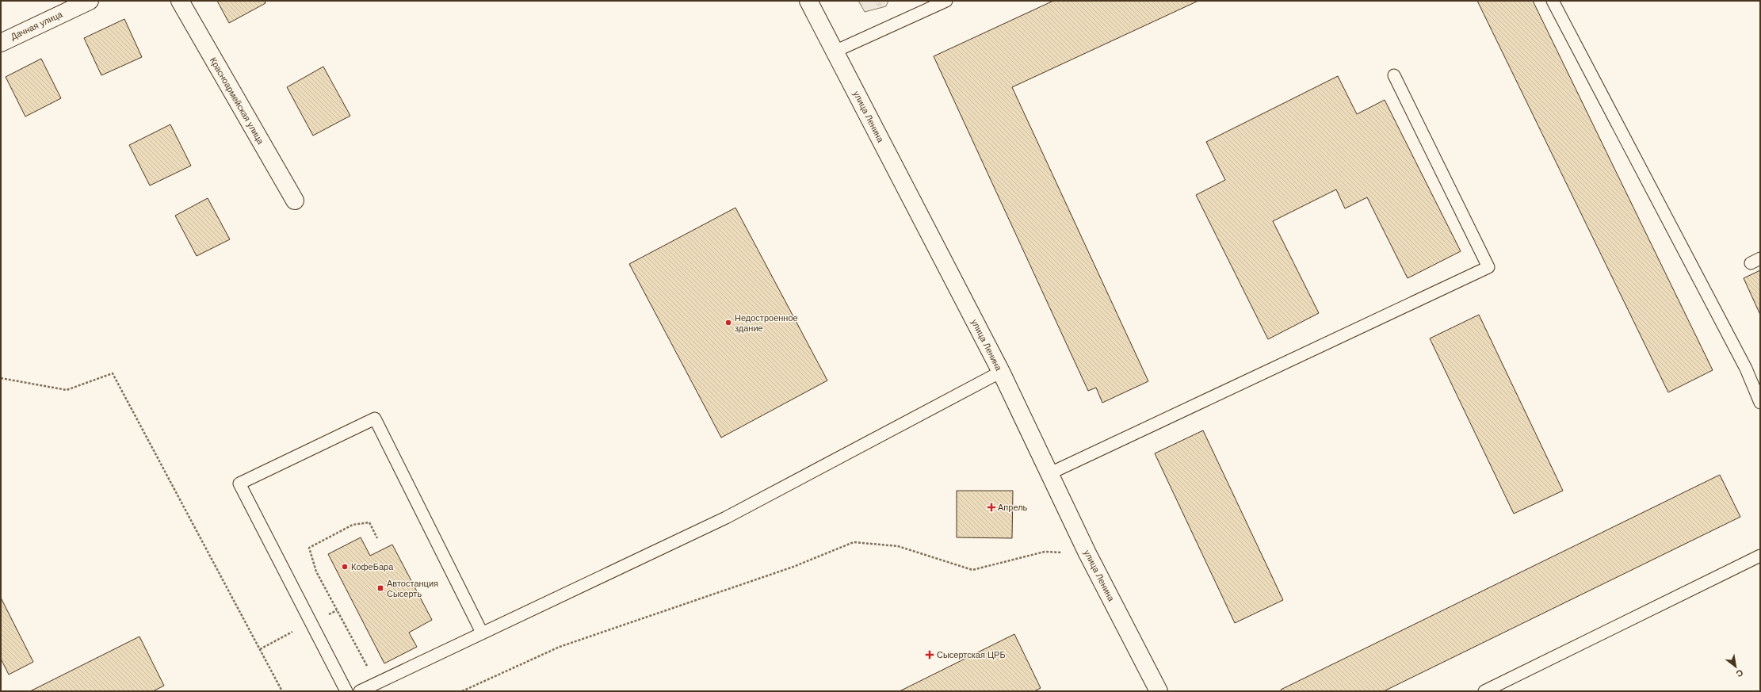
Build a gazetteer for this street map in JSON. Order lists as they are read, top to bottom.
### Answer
{
  "streets": {
    "street": ["Дачная улица", "Красноармейская улица", "улица Ленина"]
  },
  "places": {
    "other": ["Недостроенное здание", "КофеБара"],
    "health": ["Апрель", "Сысертская ЦРБ"],
    "transit": ["Автостанция Сысерть"]
  },
  "north": "bottom right"
}
